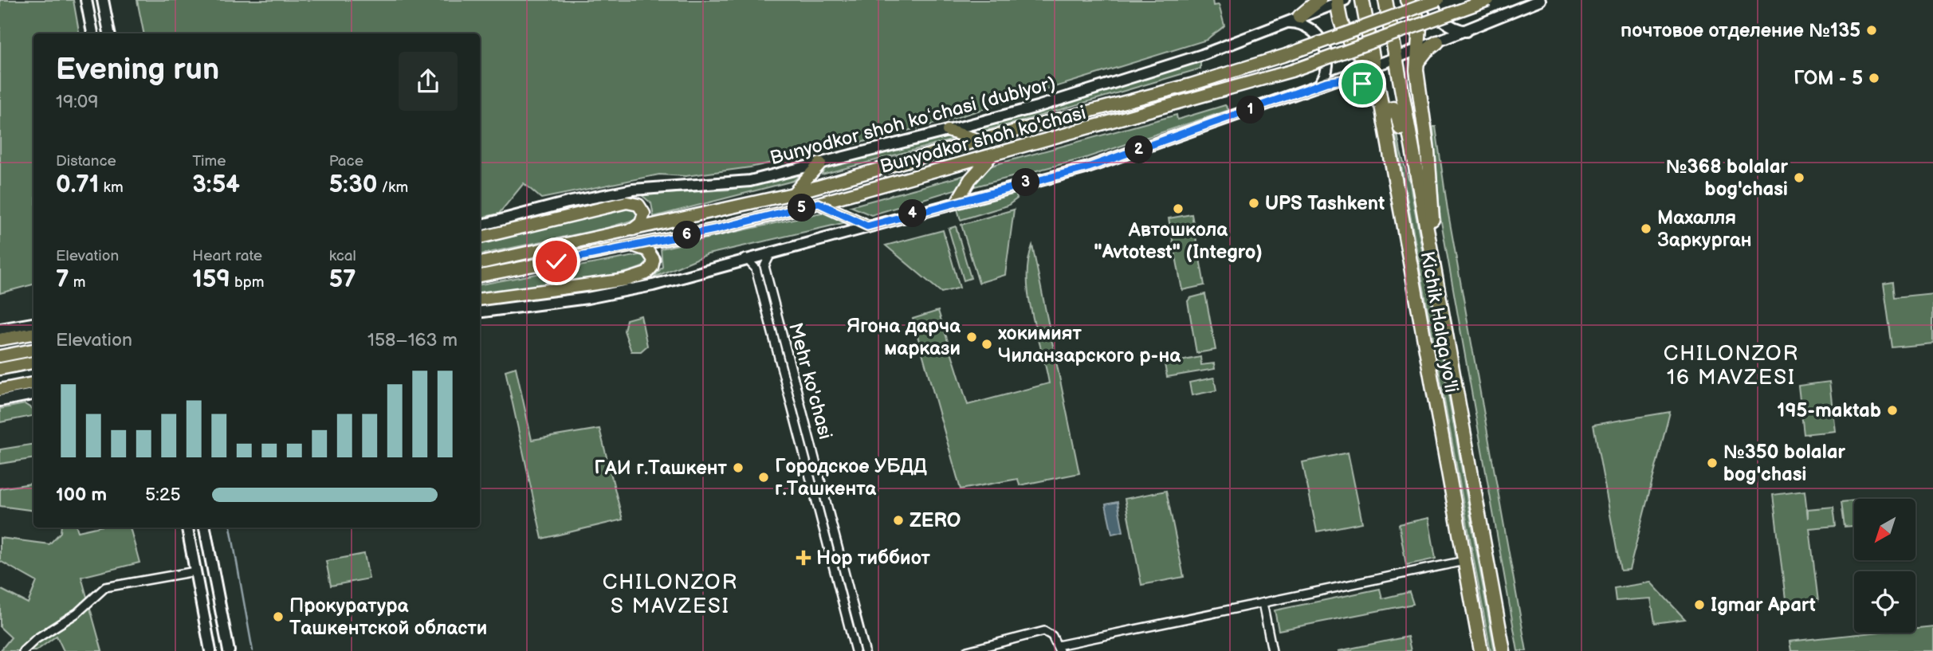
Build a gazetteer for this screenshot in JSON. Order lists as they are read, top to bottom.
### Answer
{
  "streets": {
    "highway": ["Kichik Halqa yo'li"],
    "main road": ["Bunyodkor shoh ko'chasi"],
    "street": ["Bunyodkor shoh koʻchasi (dublyor)", "Mehr ko'chasi"]
  },
  "districts": ["CHILONZOR 16 MAVZESI", "CHILONZOR S MAVZESI"],
  "places": {
    "other": [
      "почтовое отделение №135",
      "ГОМ - 5",
      "№368 bolalar bog'chasi",
      "UPS Tashkent",
      "Автошкола \"Avtotest\" (Integro)",
      "Махалля Заркурган",
      "Ягона дарча маркази",
      "хокимият Чиланзарского р-на",
      "195-maktab",
      "№350 bolalar bog'chasi",
      "ГАИ г.Ташкент",
      "Городское УБДД г.Ташкента",
      "ZERO",
      "Igmar Apart",
      "Прокуратура Ташкентской области"
    ],
    "health": ["Нор тиббиот"]
  },
  "north": "bottom left",
  "page": {
    "heading": ["Evening run", "19:09"],
    "pins": [
      "1",
      "2",
      "3",
      "5",
      "4",
      "6"
    ],
    "stats": [
      ["Distance", "0.71 km"],
      ["Time", "3:54"],
      ["Pace", "5:30 /km"],
      ["Elevation", "7 m"],
      ["Heart rate", "159 bpm"],
      ["kcal", "57"]
    ],
    "chart": ["Elevation", "158–163 m"],
    "list": [
      {
        "name": "100 m",
        "note": "5:25"
      }
    ]
  }
}
